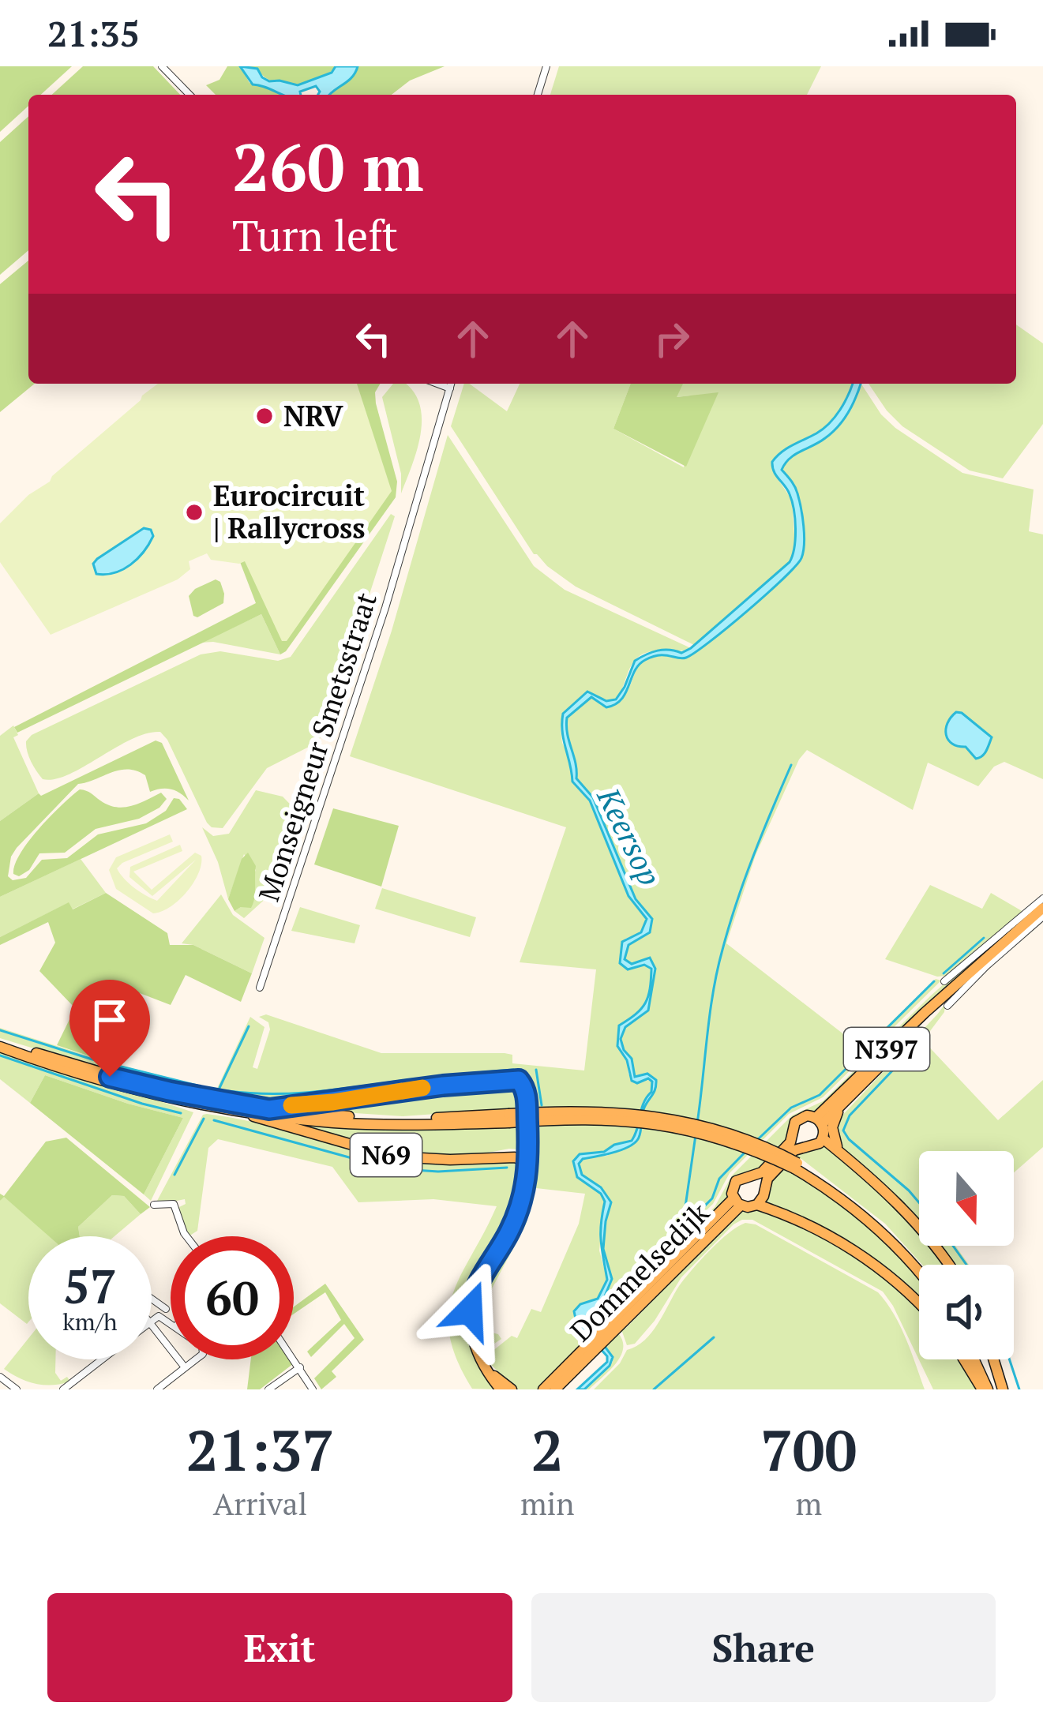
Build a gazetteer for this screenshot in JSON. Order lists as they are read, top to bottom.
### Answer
{
  "streets": {
    "main road": ["N397", "N69", "Dommelsedijk"],
    "street": ["Monseigneur Smetsstraat"]
  },
  "crossings": [
    ["N397", "Dommelsedijk"]
  ],
  "water": ["Keersop"],
  "places": ["NRV", "Eurocircuit | Rallycross"],
  "north": "bottom",
  "page": {
    "status": "21:35",
    "turn": ["260 m", "Turn left"],
    "speed": "57 km/h",
    "limit": "60",
    "eta": [
      "21:37",
      "Arrival",
      "2",
      "min",
      "700",
      "m"
    ],
    "buttons": ["Exit", "Share"]
  }
}
